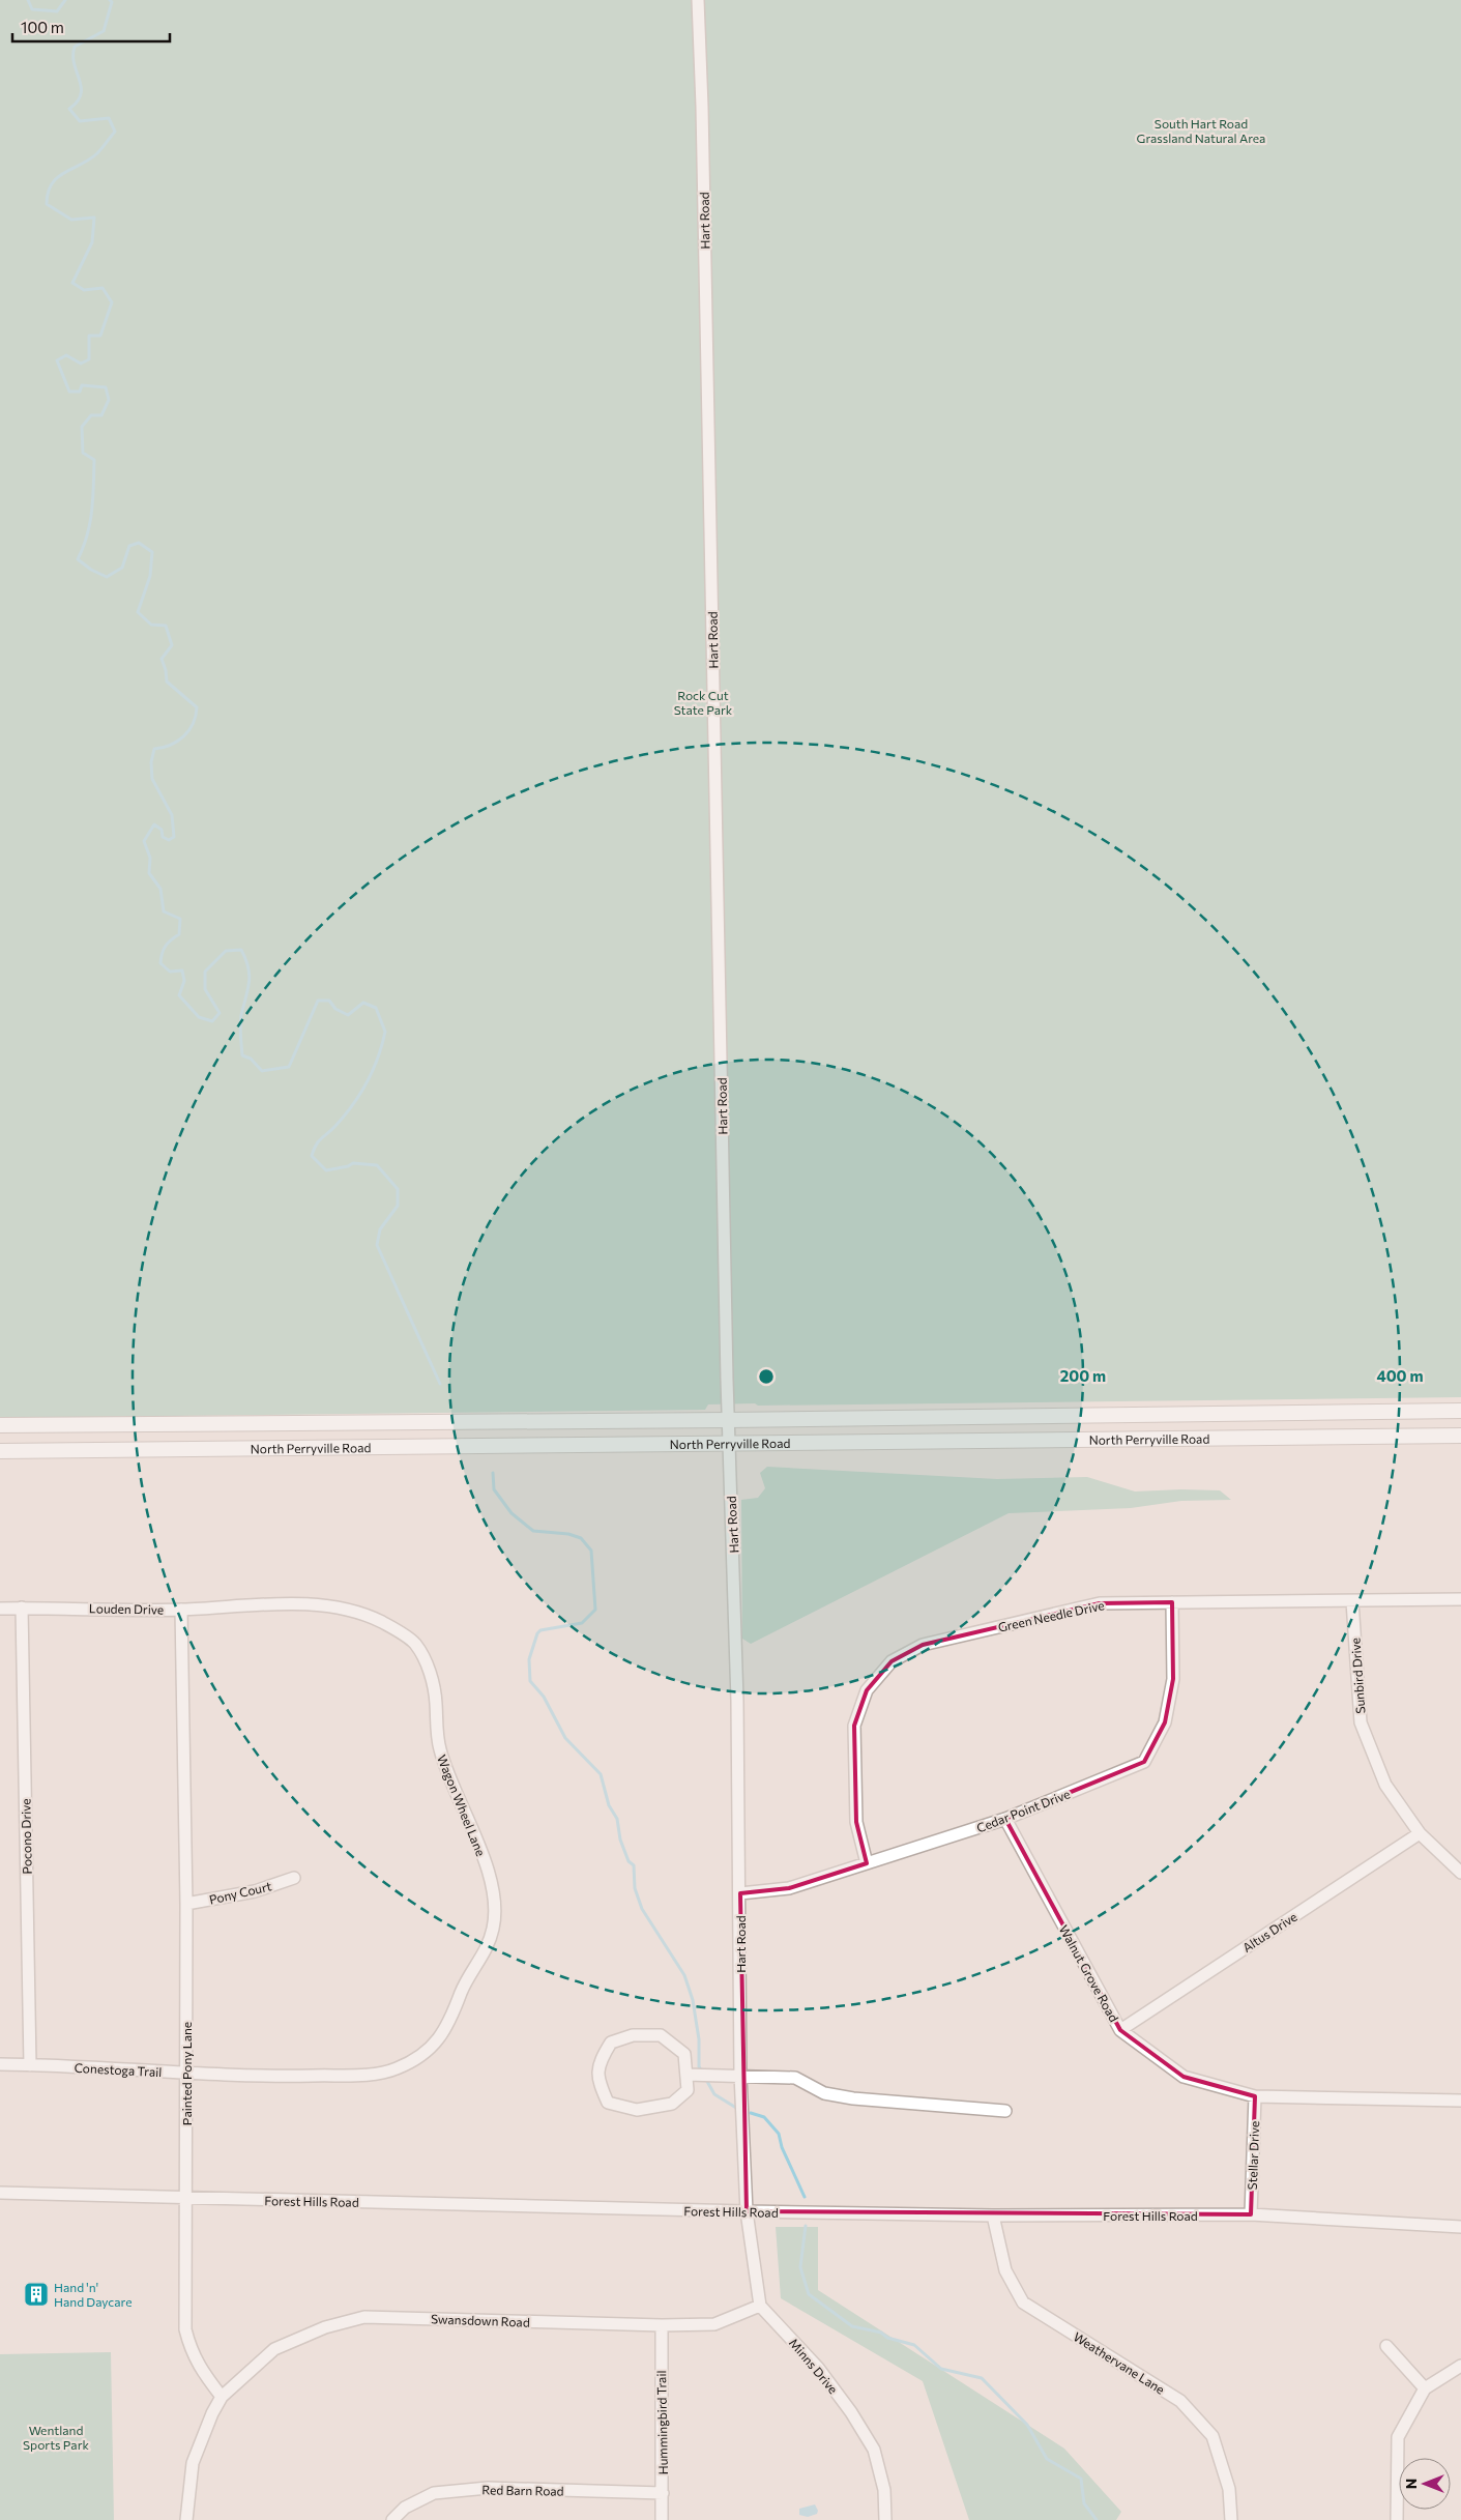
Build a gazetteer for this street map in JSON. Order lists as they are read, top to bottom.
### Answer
{
  "streets": {
    "main road": ["North Perryville Road"],
    "street": [
      "Hart Road",
      "Louden Drive",
      "Green Needle Drive",
      "Sunbird Drive",
      "Wagon Wheel Lane",
      "Cedar Point Drive",
      "Pocono Drive",
      "Pony Court",
      "Altus Drive",
      "Walnut Grove Road",
      "Conestoga Trail",
      "Painted Pony Lane",
      "Stellar Drive",
      "Forest Hills Road",
      "Swansdown Road",
      "Weathervane Lane",
      "Minns Drive",
      "Hummingbird Trail",
      "Red Barn Road"
    ]
  },
  "crossings": [
    ["Hart Road", "North Perryville Road"],
    ["Hart Road", "Cedar Point Drive"],
    ["Hart Road", "Forest Hills Road"],
    ["Louden Drive", "Wagon Wheel Lane"],
    ["Louden Drive", "Pocono Drive"],
    ["Louden Drive", "Painted Pony Lane"],
    ["Green Needle Drive", "Sunbird Drive"],
    ["Green Needle Drive", "Cedar Point Drive"],
    ["Sunbird Drive", "Altus Drive"],
    ["Wagon Wheel Lane", "Conestoga Trail"],
    ["Cedar Point Drive", "Walnut Grove Road"],
    ["Pocono Drive", "Conestoga Trail"],
    ["Pony Court", "Painted Pony Lane"],
    ["Altus Drive", "Walnut Grove Road"],
    ["Walnut Grove Road", "Stellar Drive"],
    ["Conestoga Trail", "Painted Pony Lane"],
    ["Painted Pony Lane", "Forest Hills Road"],
    ["Painted Pony Lane", "Swansdown Road"],
    ["Stellar Drive", "Forest Hills Road"],
    ["Forest Hills Road", "Weathervane Lane"],
    ["Swansdown Road", "Minns Drive"],
    ["Swansdown Road", "Hummingbird Trail"],
    ["Hummingbird Trail", "Red Barn Road"]
  ],
  "parks": ["South Hart Road Grassland Natural Area", "Rock Cut State Park", "Wentland Sports Park"],
  "places": {
    "building": ["Hand 'n' Hand Daycare"]
  },
  "scale_bar": "100 m",
  "north": "left",
  "rings": ["200 m", "400 m"]
}
